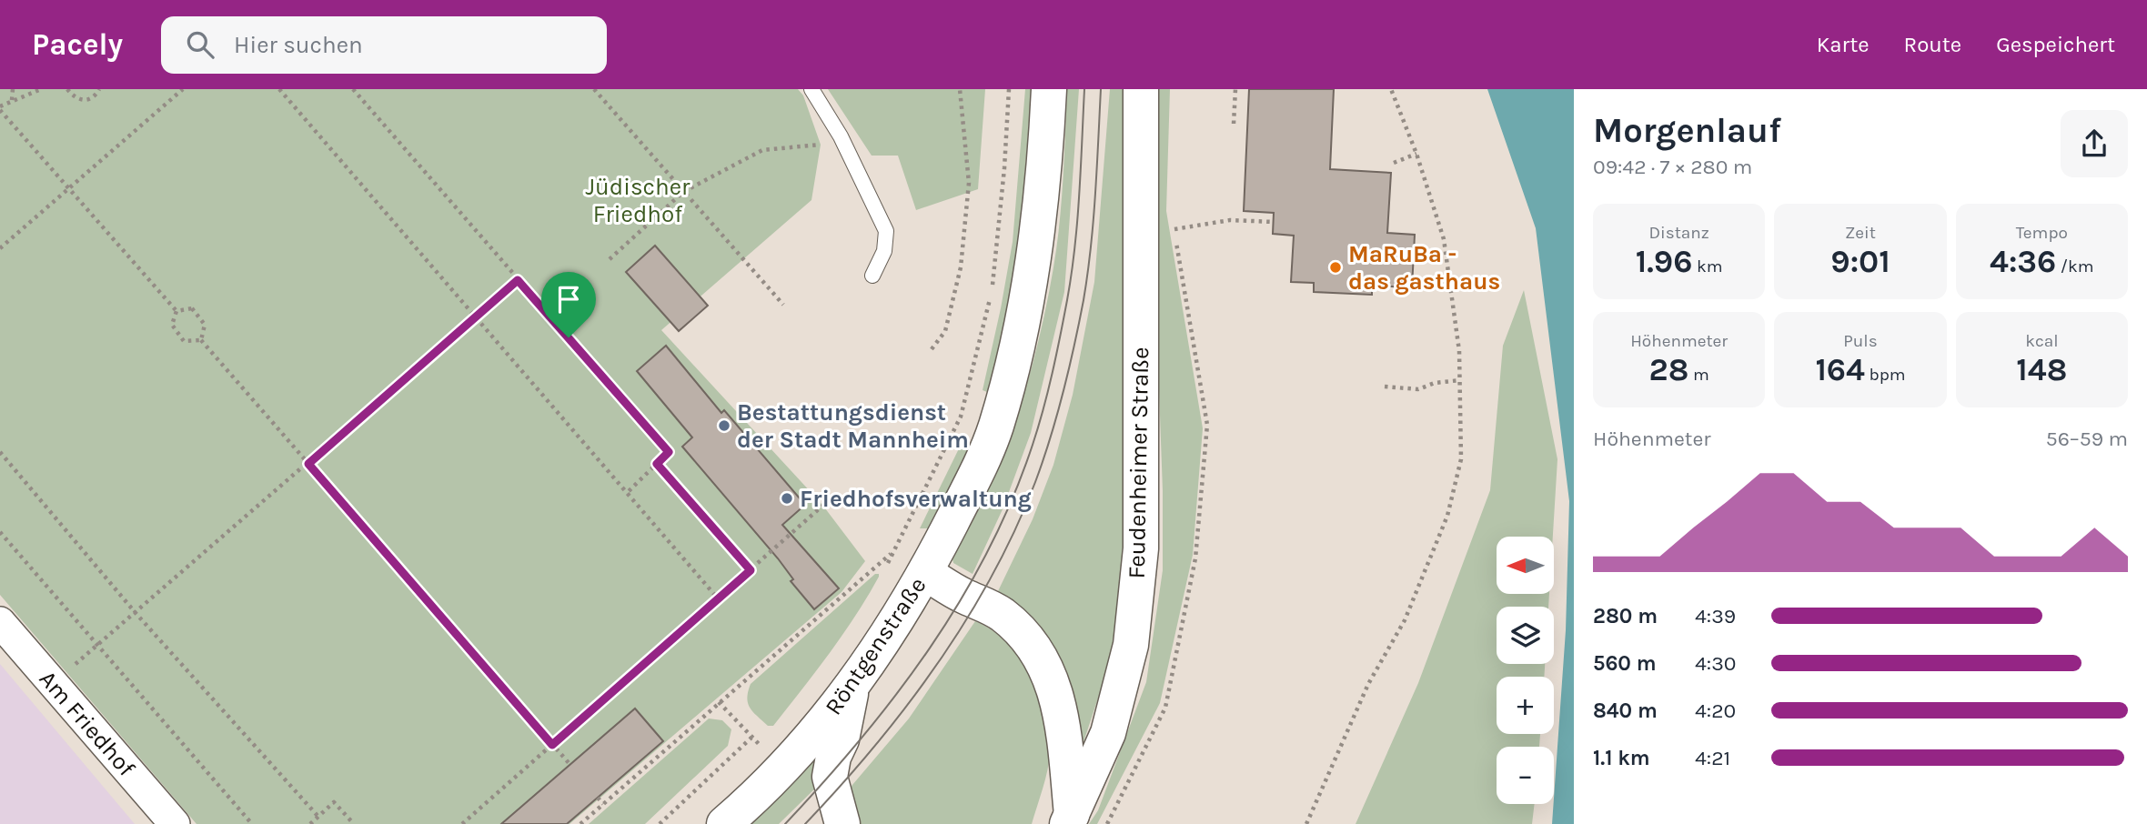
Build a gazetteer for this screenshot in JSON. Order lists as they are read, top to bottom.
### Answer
{
  "streets": {
    "main road": ["Feudenheimer Straße", "Röntgenstraße"],
    "street": ["Am Friedhof"]
  },
  "parks": ["Jüdischer Friedhof"],
  "places": ["MaRuBa - das gasthaus", "Bestattungsdienst der Stadt Mannheim", "Friedhofsverwaltung"],
  "north": "left",
  "page": {
    "header": "Pacely",
    "search": "Hier suchen",
    "nav": ["Karte", "Route", "Gespeichert"],
    "heading": ["Morgenlauf", "09:42 · 7 × 280 m"],
    "stats": [
      ["Distanz", "1.96 km"],
      ["Zeit", "9:01"],
      ["Tempo", "4:36 /km"],
      ["Höhenmeter", "28 m"],
      ["Puls", "164 bpm"],
      ["kcal", "148"]
    ],
    "chart": ["Höhenmeter", "56–59 m"],
    "map_buttons": ["+", "−"],
    "list": [
      {
        "name": "280 m",
        "note": "4:39"
      },
      {
        "name": "560 m",
        "note": "4:30"
      },
      {
        "name": "840 m",
        "note": "4:20"
      },
      {
        "name": "1.1 km",
        "note": "4:21"
      }
    ]
  }
}
